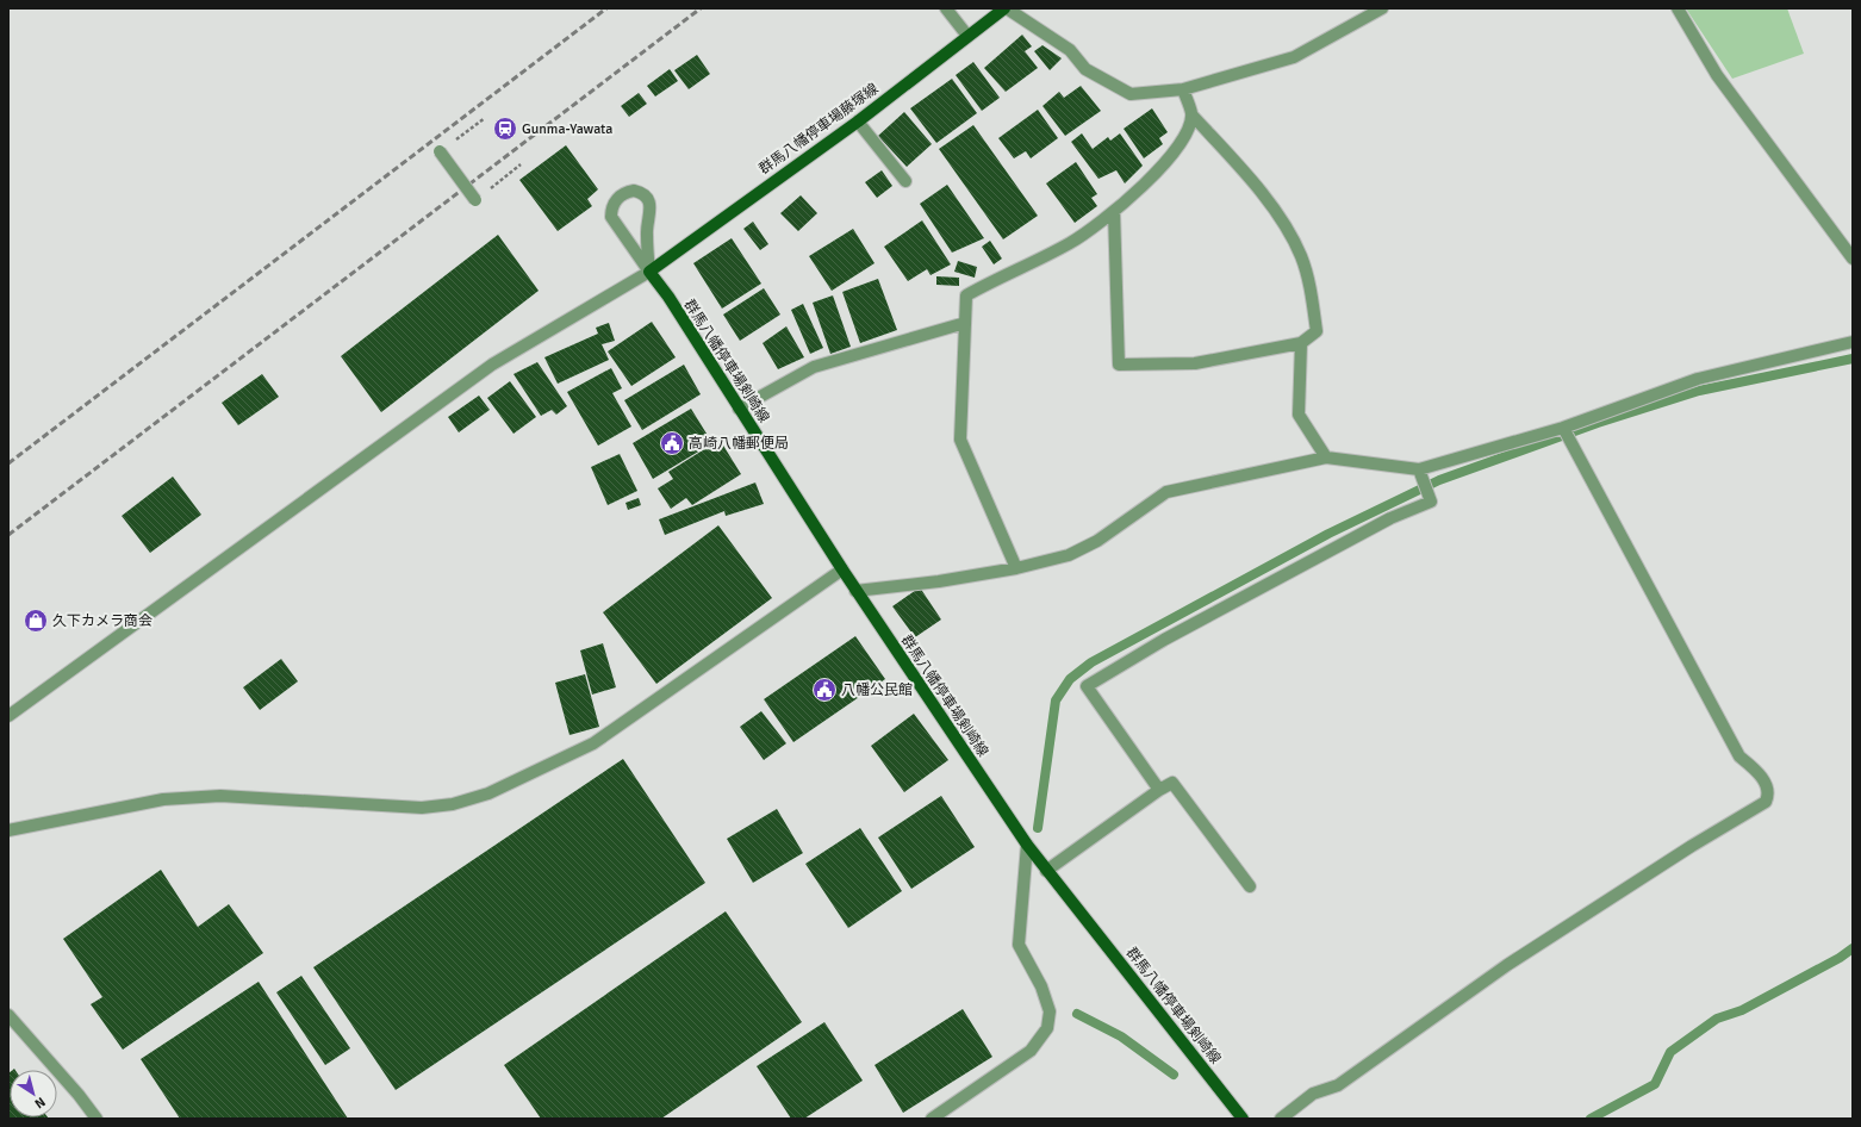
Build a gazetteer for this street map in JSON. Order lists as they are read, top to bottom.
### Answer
{
  "streets": {
    "main road": ["群馬八幡停車場藤塚線", "群馬八幡停車場剣崎線"]
  },
  "crossings": [
    ["群馬八幡停車場藤塚線", "群馬八幡停車場剣崎線"]
  ],
  "places": {
    "station": ["Gunma-Yawata"],
    "public building": ["高崎八幡郵便局", "八幡公民館"],
    "shop": ["久下カメラ商会"]
  },
  "north": "bottom right"
}
